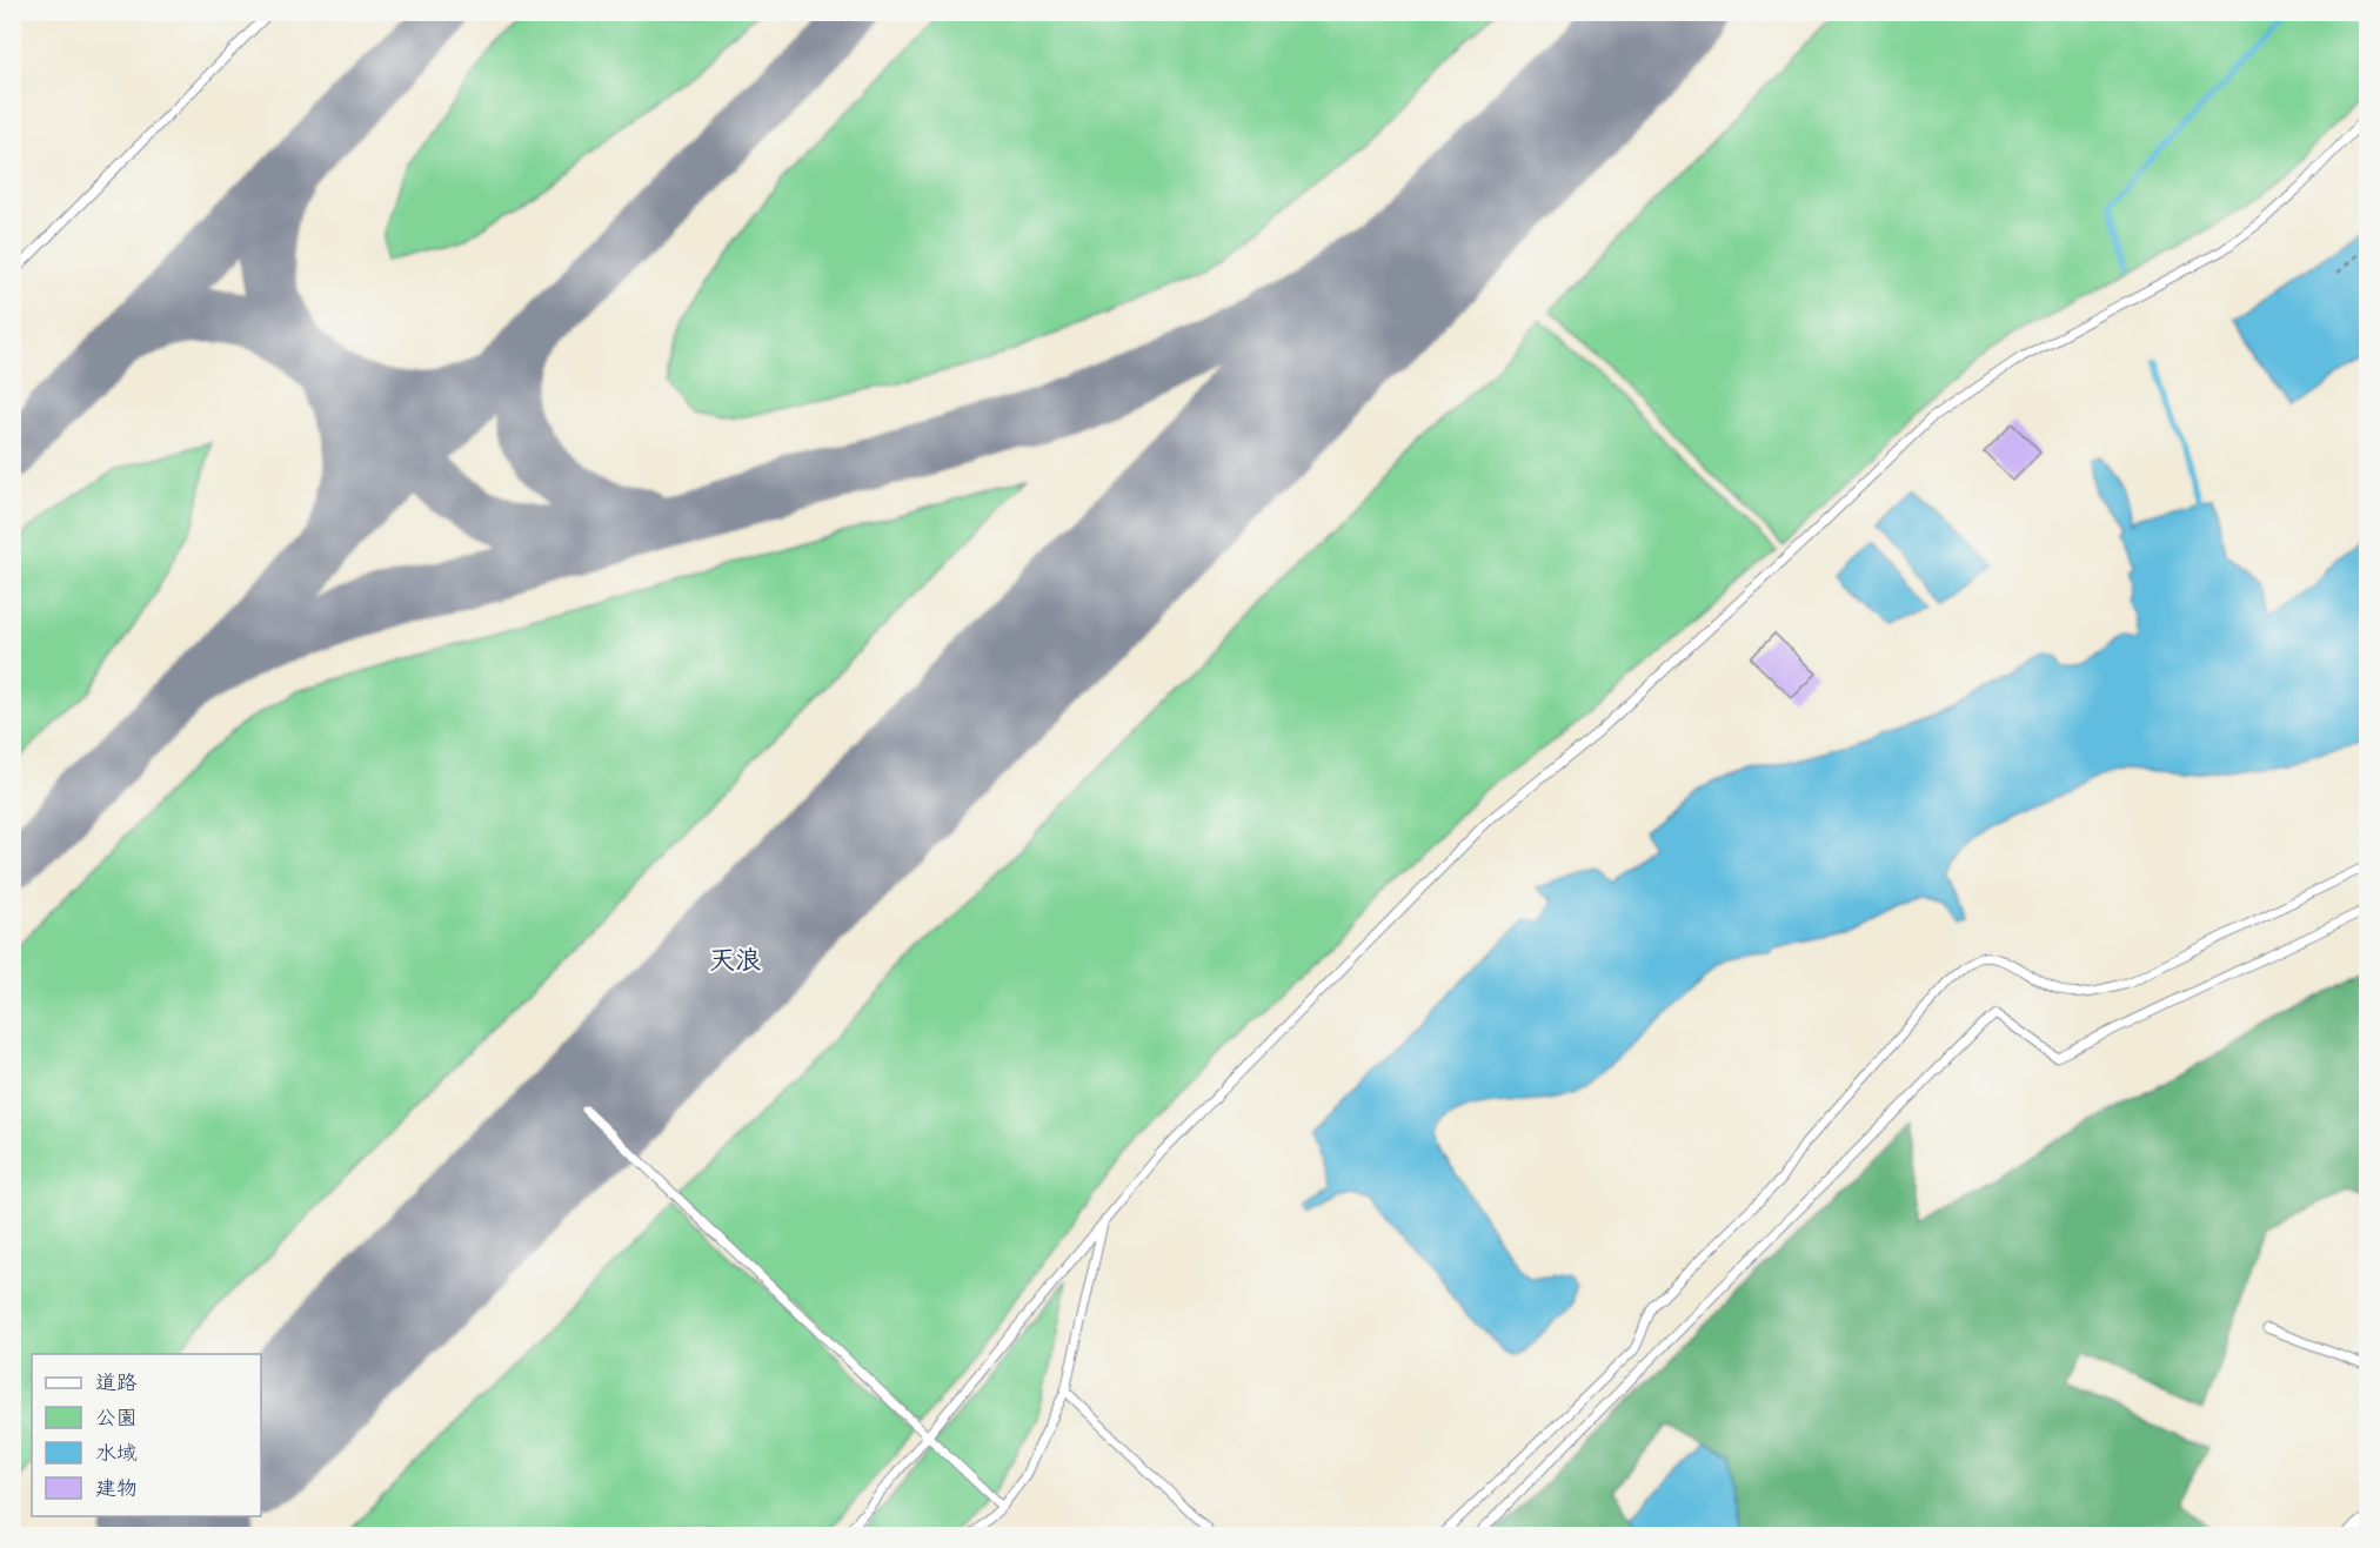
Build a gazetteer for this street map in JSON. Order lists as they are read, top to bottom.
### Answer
{
  "districts": ["天浪"],
  "legend": [
    "道路",
    "公園",
    "水域",
    "建物"
  ]
}
